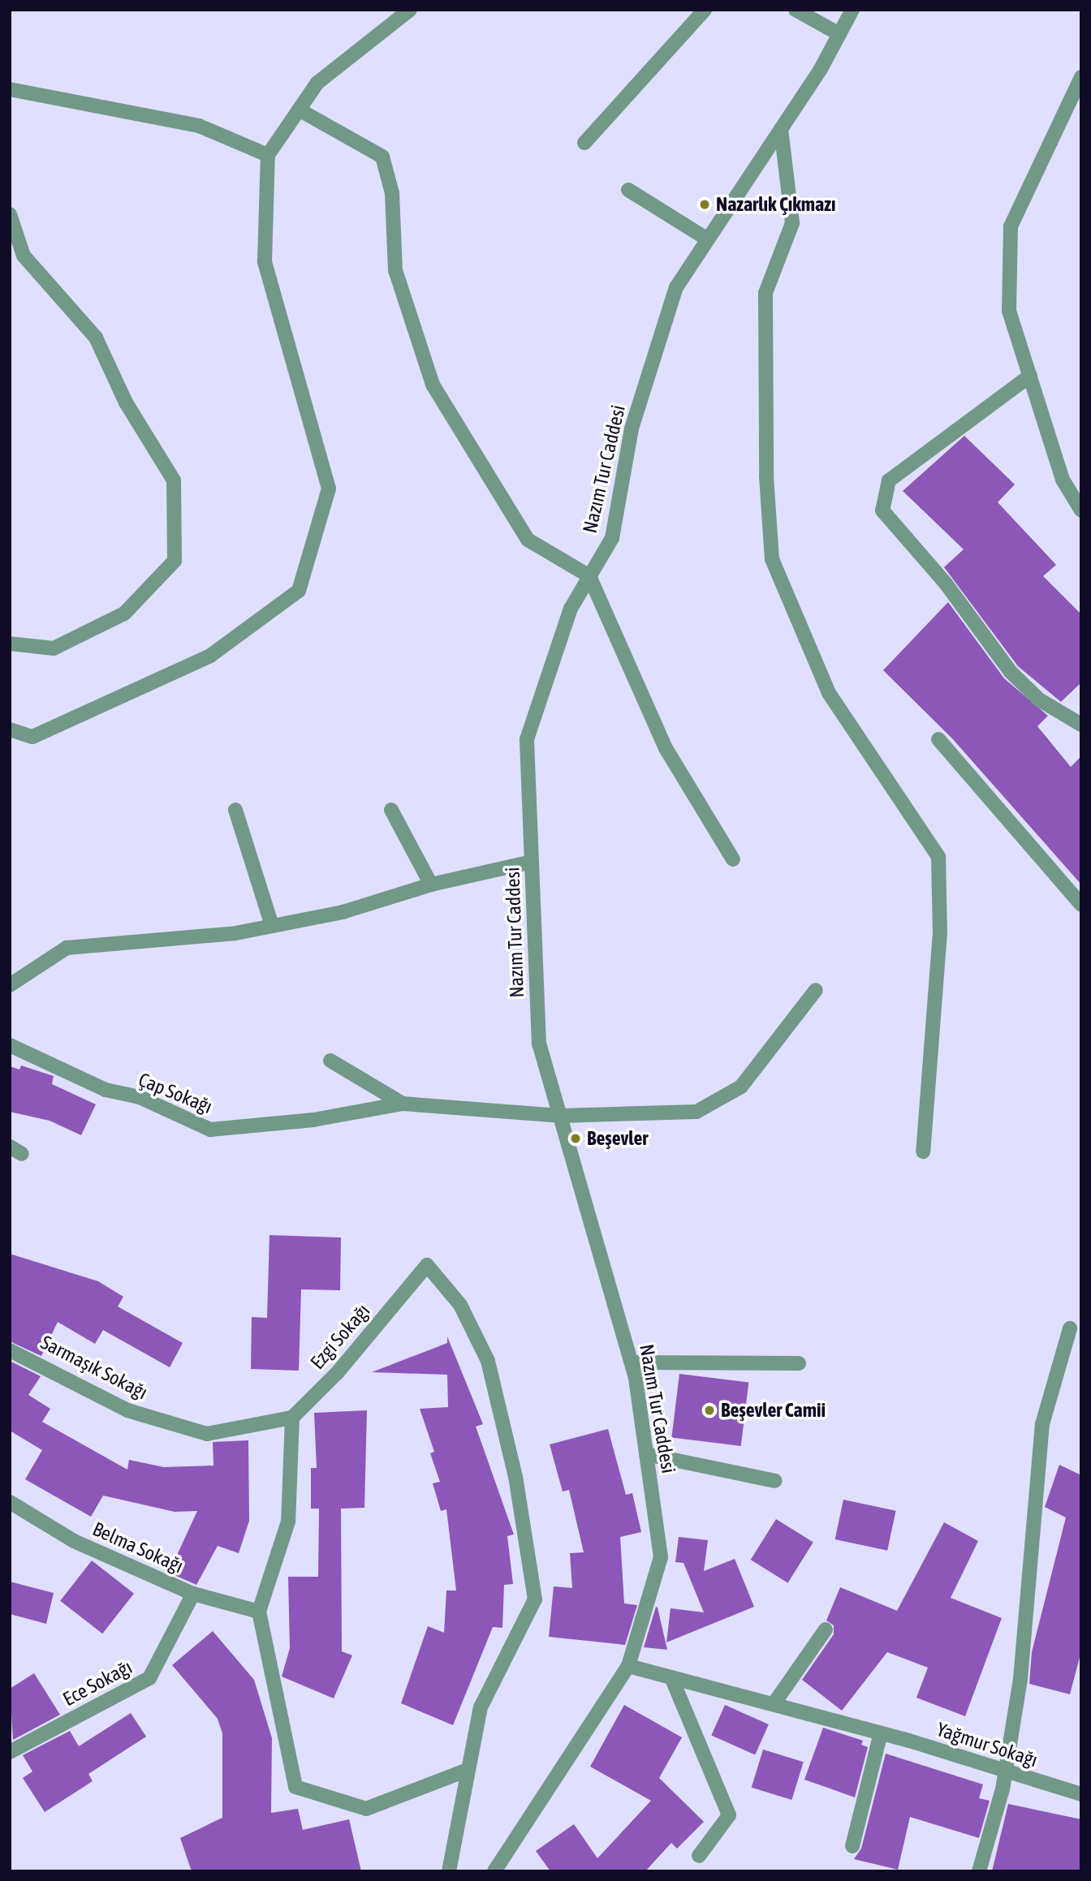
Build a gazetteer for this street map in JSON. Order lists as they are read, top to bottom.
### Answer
{
  "streets": {
    "street": [
      "Nazım Tur Caddesi",
      "Çap Sokağı",
      "Ezgi Sokağı",
      "Sarmaşık Sokağı",
      "Belma Sokağı",
      "Ece Sokağı",
      "Yağmur Sokağı"
    ]
  },
  "crossings": [
    ["Nazım Tur Caddesi", "Çap Sokağı"],
    ["Nazım Tur Caddesi", "Yağmur Sokağı"],
    ["Ezgi Sokağı", "Sarmaşık Sokağı"],
    ["Belma Sokağı", "Ece Sokağı"]
  ],
  "places": ["Nazarlık Çıkmazı", "Beşevler", "Beşevler Camii"]
}
